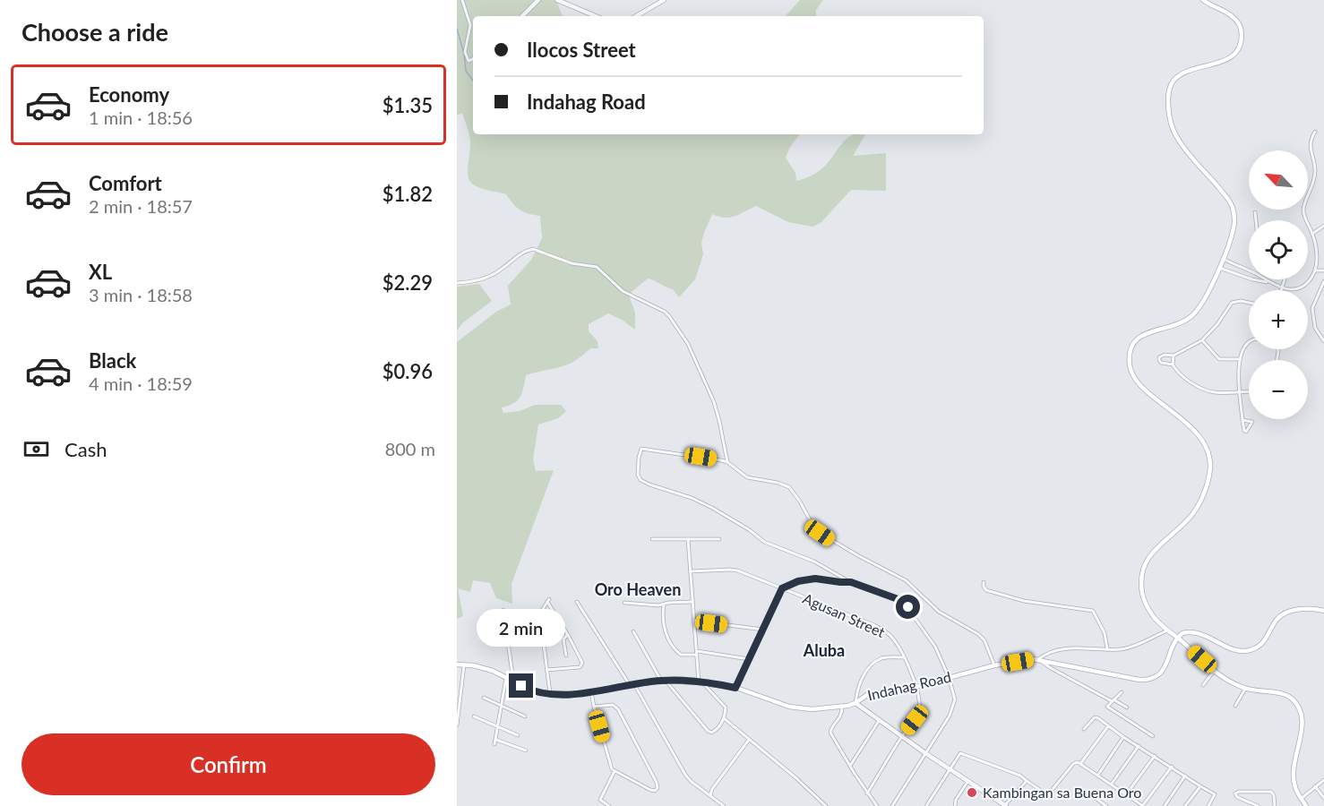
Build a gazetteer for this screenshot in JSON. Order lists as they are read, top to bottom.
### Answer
{
  "streets": {
    "main road": ["Indahag Road"],
    "street": ["Agusan Street"]
  },
  "crossings": [
    ["Agusan Street", "Indahag Road"]
  ],
  "districts": ["Oro Heaven", "Aluba"],
  "places": ["Kambingan sa Buena Oro"],
  "north": "top left",
  "page": {
    "heading": "Choose a ride",
    "banner": ["Ilocos Street", "Indahag Road"],
    "list": [
      {
        "name": "Economy",
        "note": "1 min · 18:56",
        "value": "$1.35"
      },
      {
        "name": "Comfort",
        "note": "2 min · 18:57",
        "value": "$1.82"
      },
      {
        "name": "XL",
        "note": "3 min · 18:58",
        "value": "$2.29"
      },
      {
        "name": "Black",
        "note": "4 min · 18:59",
        "value": "$0.96"
      }
    ],
    "map_buttons": ["+", "−"],
    "pay": ["Cash", "800 m"],
    "bubble": "2 min",
    "buttons": "Confirm"
  }
}
